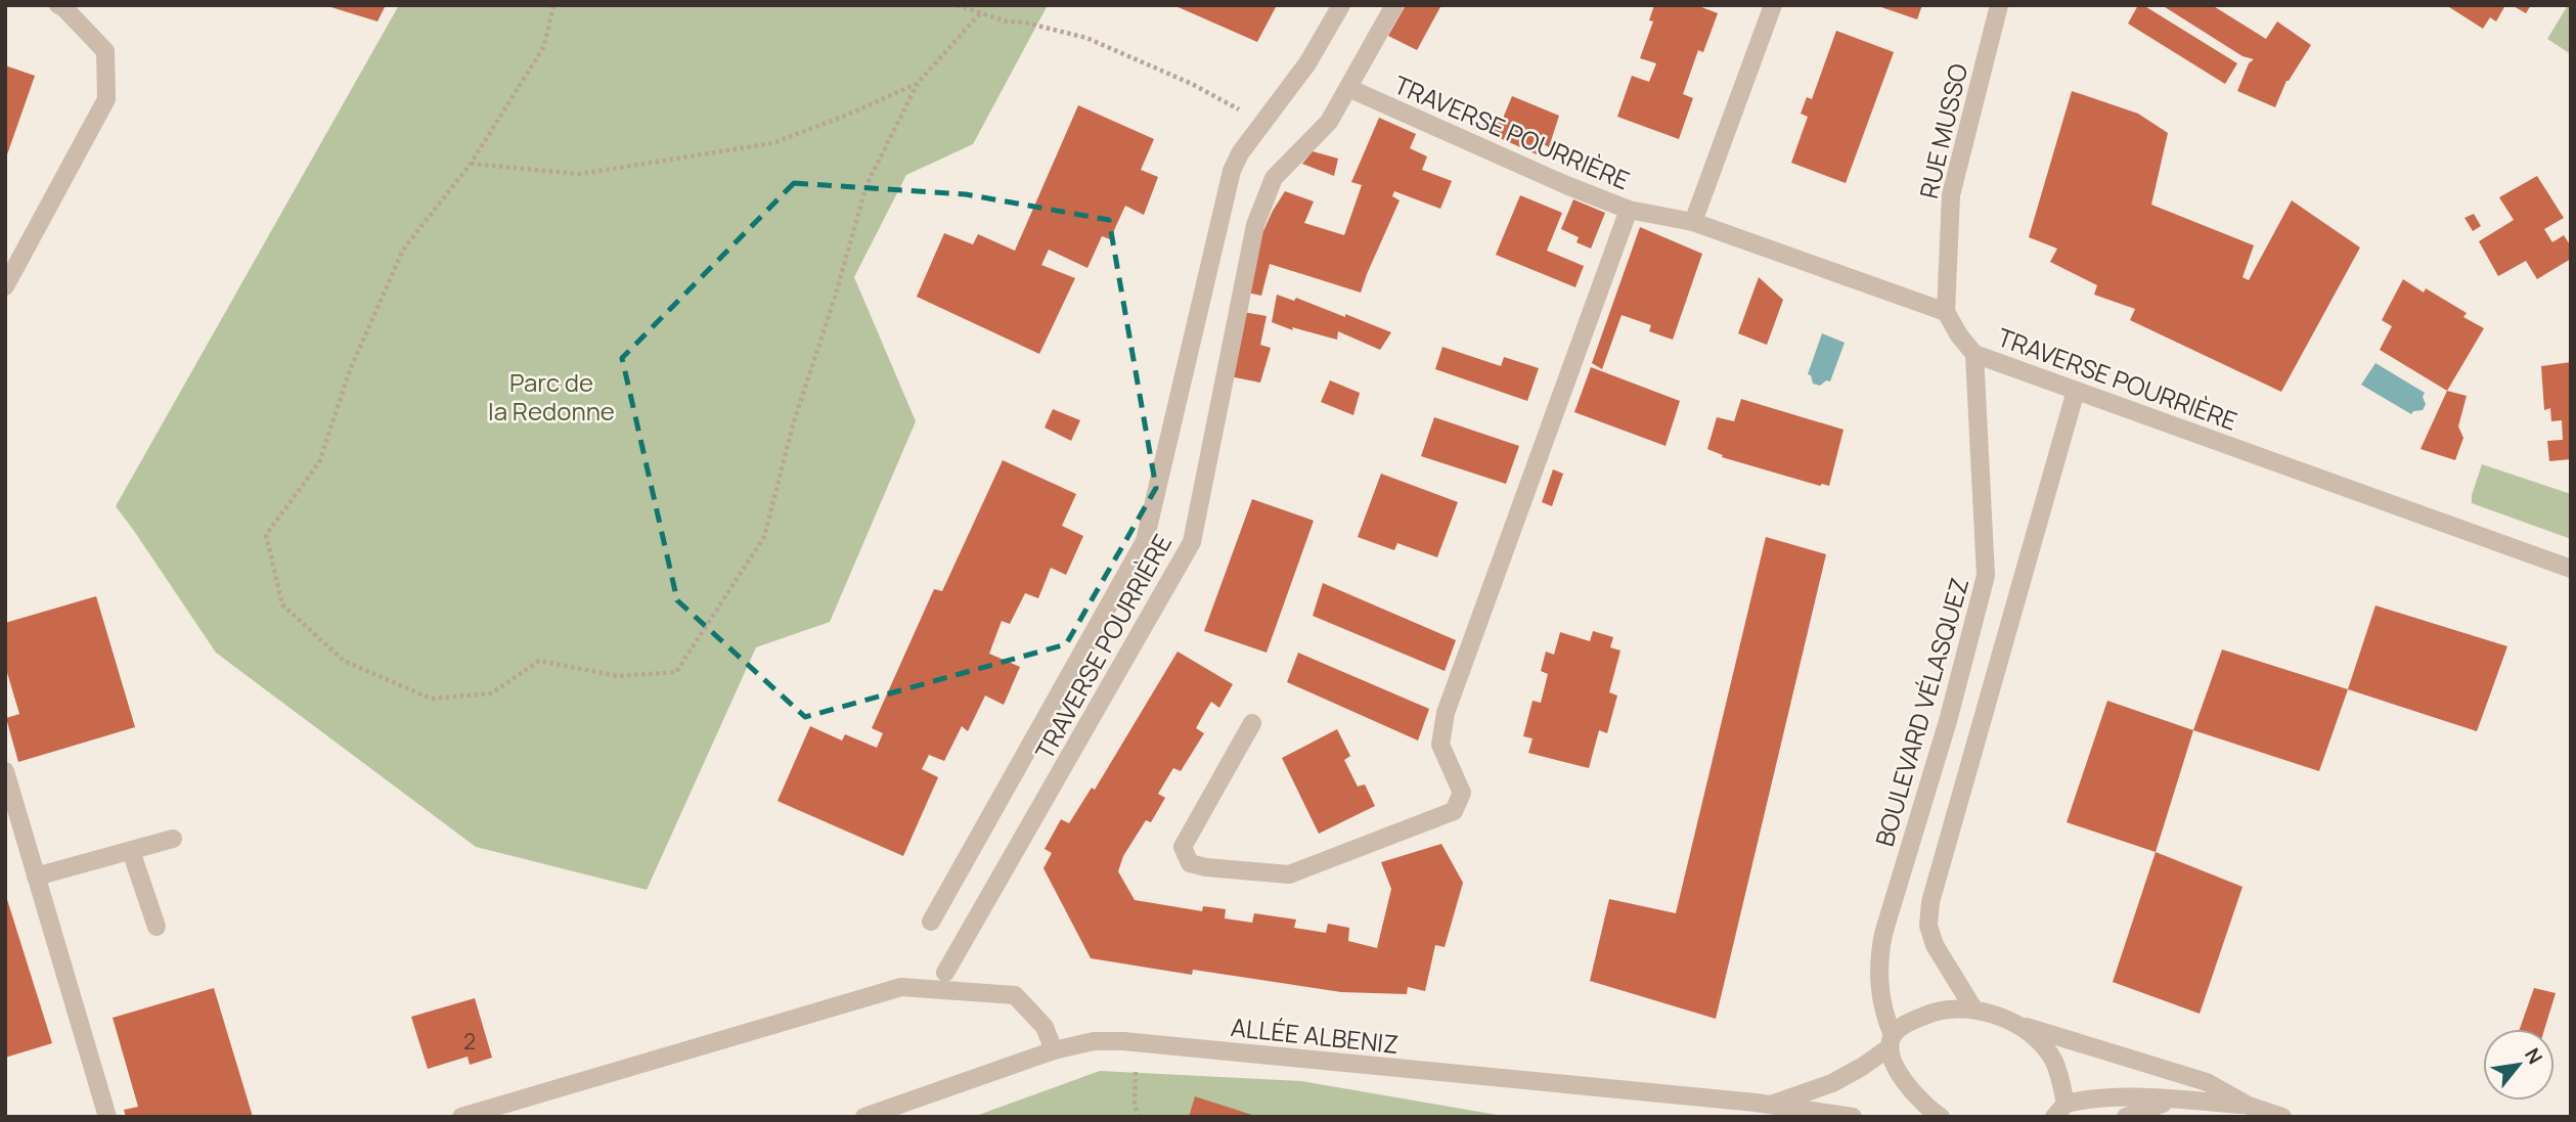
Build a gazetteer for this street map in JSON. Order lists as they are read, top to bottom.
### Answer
{
  "streets": {
    "street": [
      "RUE MUSSO",
      "TRAVERSE POURRIÈRE",
      "BOULEVARD VÉLASQUEZ",
      "ALLÉE ALBENIZ"
    ]
  },
  "crossings": [
    ["RUE MUSSO", "TRAVERSE POURRIÈRE"],
    ["TRAVERSE POURRIÈRE", "BOULEVARD VÉLASQUEZ"],
    ["BOULEVARD VÉLASQUEZ", "ALLÉE ALBENIZ"]
  ],
  "parks": ["Parc de la Redonne"],
  "house_numbers": ["2"],
  "north": "top right"
}
